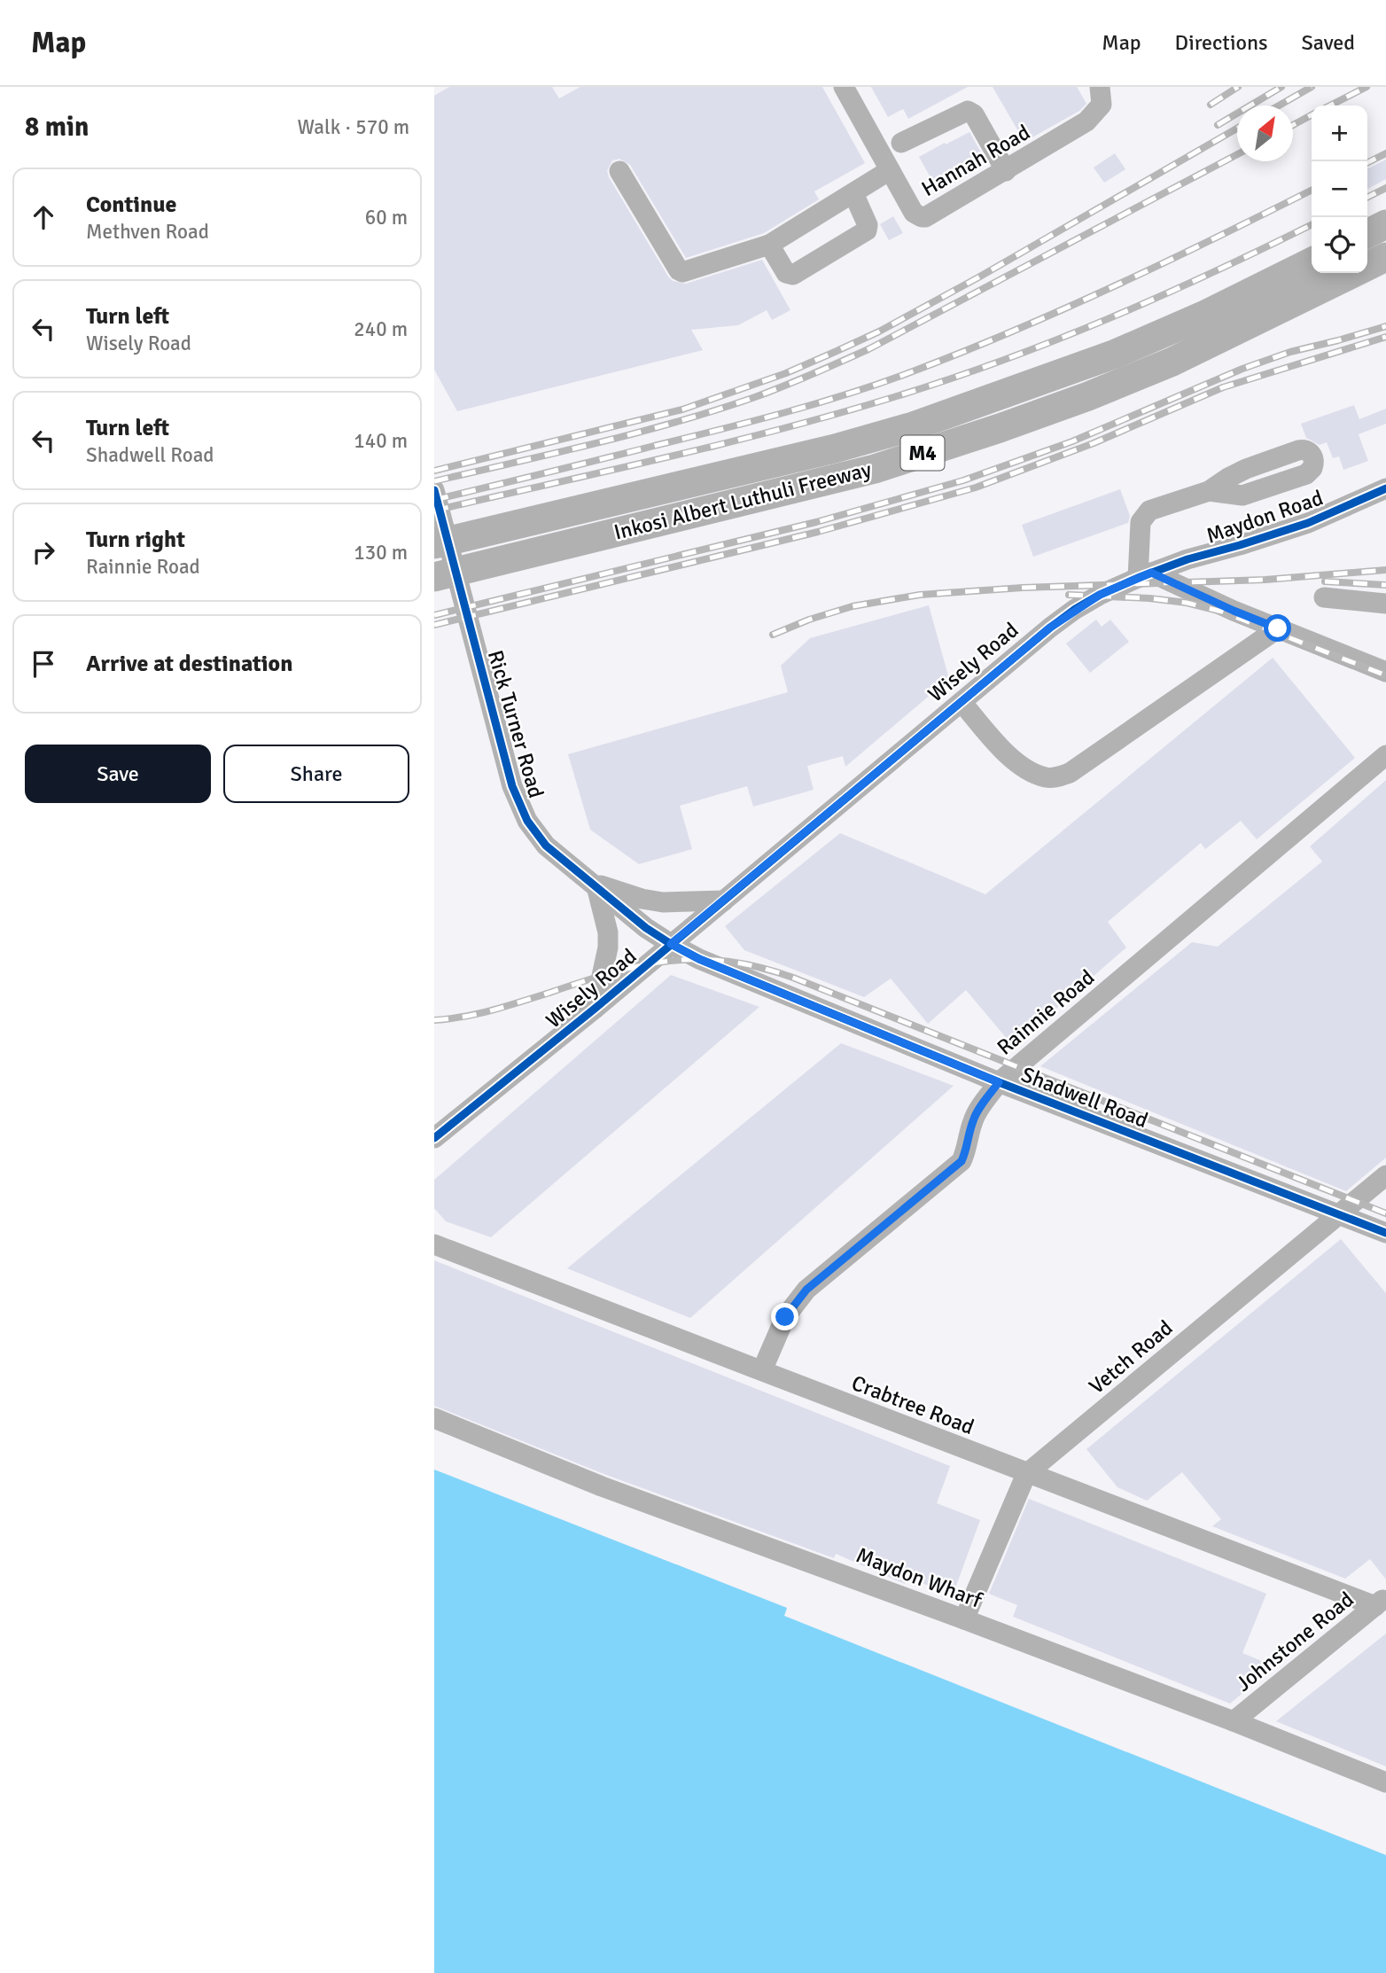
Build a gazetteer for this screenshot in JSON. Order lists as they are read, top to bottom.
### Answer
{
  "streets": {
    "highway": ["M4", "Inkosi Albert Luthuli Freeway"],
    "street": [
      "Hannah Road",
      "Maydon Road",
      "Wisely Road",
      "Rick Turner Road",
      "Rainnie Road",
      "Shadwell Road",
      "Vetch Road",
      "Crabtree Road",
      "Maydon Wharf",
      "Johnstone Road"
    ]
  },
  "crossings": [
    ["Maydon Road", "Wisely Road"],
    ["Wisely Road", "Rick Turner Road"],
    ["Wisely Road", "Shadwell Road"],
    ["Rick Turner Road", "Shadwell Road"],
    ["Rainnie Road", "Shadwell Road"],
    ["Rainnie Road", "Crabtree Road"],
    ["Shadwell Road", "Vetch Road"],
    ["Vetch Road", "Crabtree Road"],
    ["Vetch Road", "Maydon Wharf"],
    ["Crabtree Road", "Johnstone Road"],
    ["Maydon Wharf", "Johnstone Road"]
  ],
  "north": "top right",
  "page": {
    "header": "Map",
    "nav": ["Map", "Directions", "Saved"],
    "heading": ["8 min", "Walk · 570 m"],
    "map_buttons": ["+", "−"],
    "list": [
      ["Continue", "Methven Road", "60 m"],
      ["Turn left", "Wisely Road", "240 m"],
      ["Turn left", "Shadwell Road", "140 m"],
      ["Turn right", "Rainnie Road", "130 m"],
      "Arrive at destination"
    ],
    "buttons": ["Save", "Share"]
  }
}
